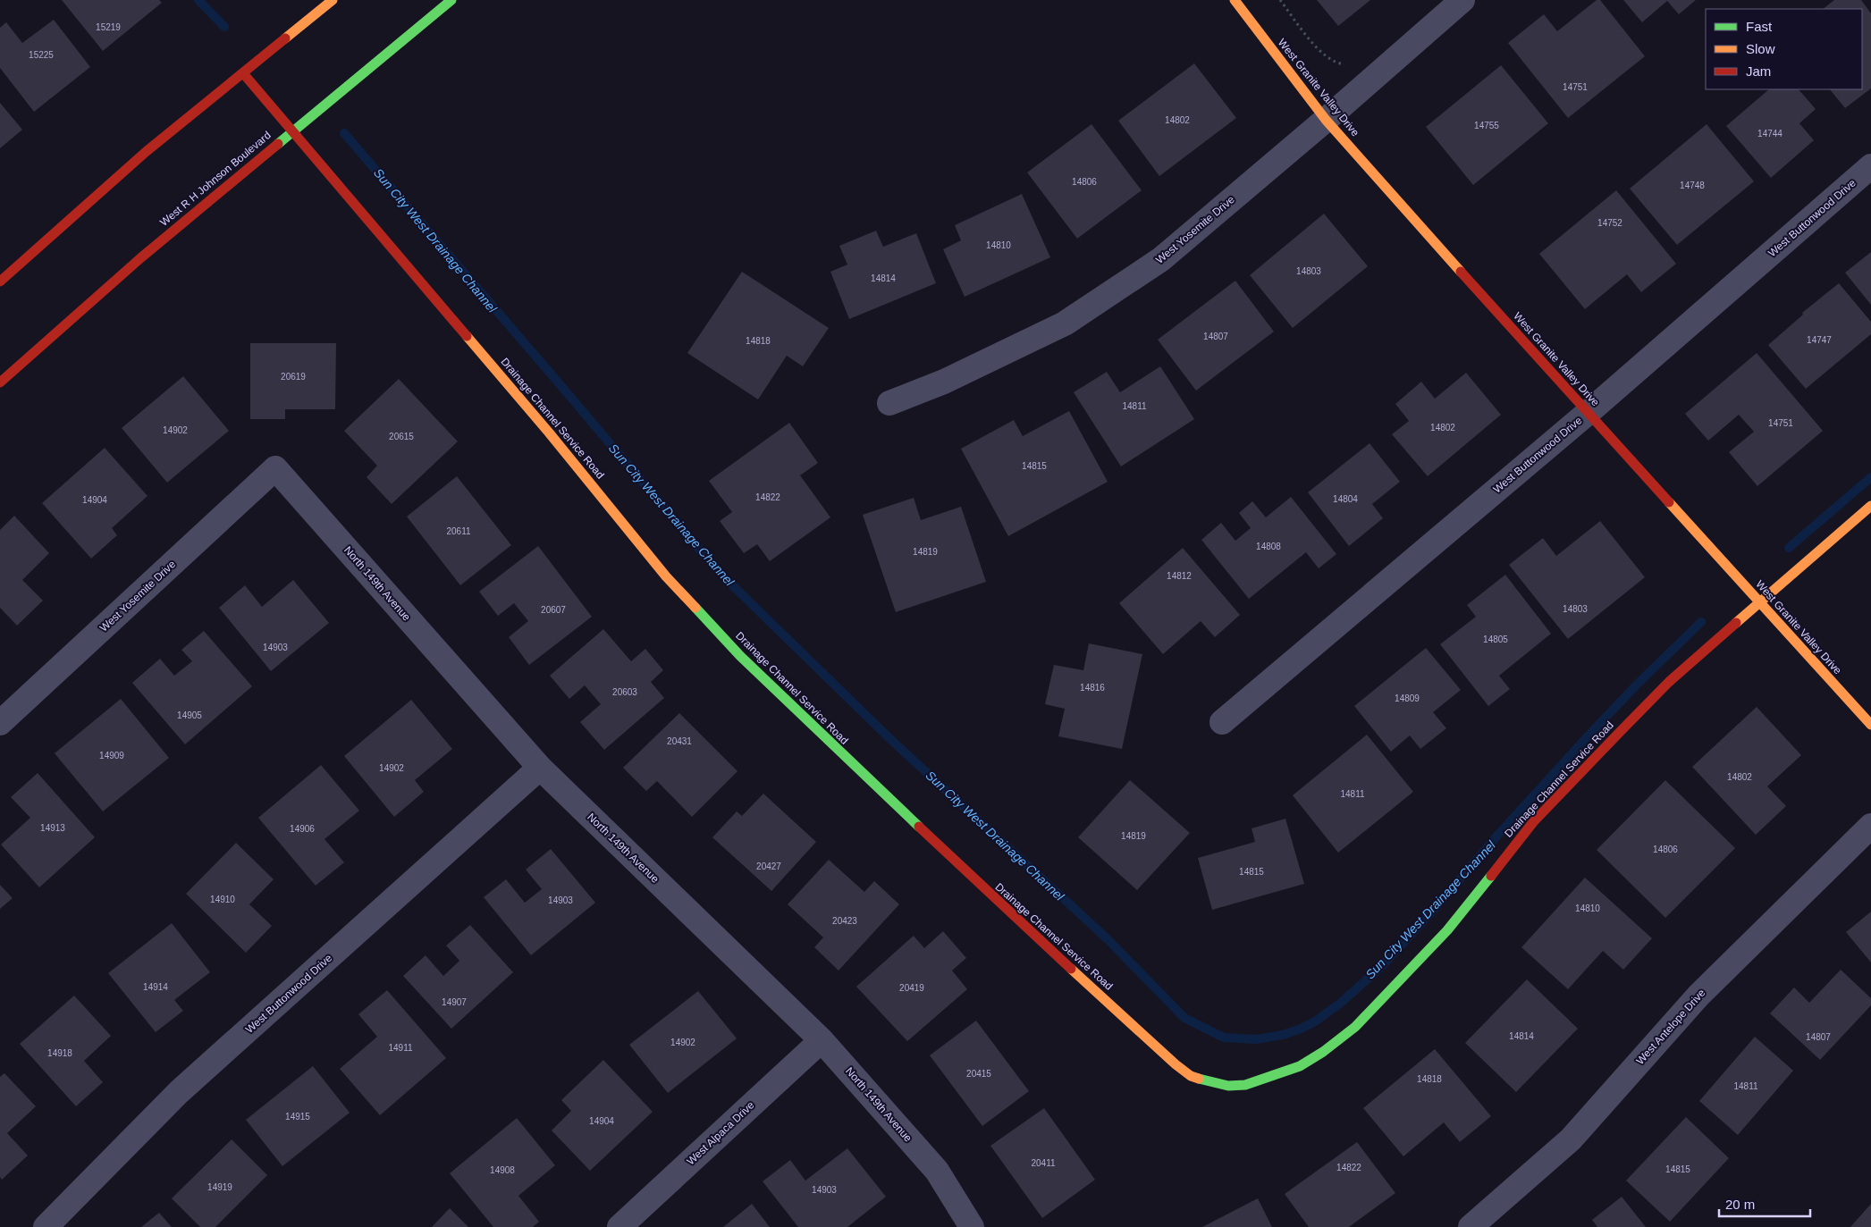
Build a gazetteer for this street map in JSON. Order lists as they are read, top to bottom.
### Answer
{
  "streets": {
    "street": [
      "West Granite Valley Drive",
      "West R H Johnson Boulevard",
      "West Buttonwood Drive",
      "West Yosemite Drive",
      "Drainage Channel Service Road",
      "North 149th Avenue",
      "West Antelope Drive",
      "West Alpaca Drive"
    ]
  },
  "crossings": [
    ["West Granite Valley Drive", "West Buttonwood Drive"],
    ["West Granite Valley Drive", "West Yosemite Drive"],
    ["West R H Johnson Boulevard", "Drainage Channel Service Road"],
    ["West Buttonwood Drive", "North 149th Avenue"],
    ["West Yosemite Drive", "North 149th Avenue"],
    ["North 149th Avenue", "West Alpaca Drive"]
  ],
  "water": ["Sun City West Drainage Channel"],
  "house_numbers": [
    "15219",
    "15225",
    "14751",
    "14802",
    "14755",
    "14744",
    "14806",
    "14748",
    "14752",
    "14810",
    "14803",
    "14814",
    "14807",
    "14747",
    "14818",
    "20619",
    "14811",
    "14751",
    "14802",
    "14902",
    "20615",
    "14815",
    "14822",
    "14804",
    "14904",
    "20611",
    "14808",
    "14819",
    "14812",
    "14803",
    "20607",
    "14805",
    "14903",
    "14816",
    "20603",
    "14809",
    "14905",
    "20431",
    "14909",
    "14902",
    "14802",
    "14811",
    "14913",
    "14906",
    "14819",
    "14806",
    "20427",
    "14815",
    "14910",
    "14903",
    "14810",
    "20423",
    "14914",
    "20419",
    "14907",
    "14814",
    "14807",
    "14902",
    "14911",
    "14918",
    "20415",
    "14818",
    "14811",
    "14915",
    "14904",
    "20411",
    "14822",
    "14815",
    "14908",
    "14919",
    "14903"
  ],
  "legend": ["Fast", "Slow", "Jam"],
  "scale_bar": "20 m"
}
